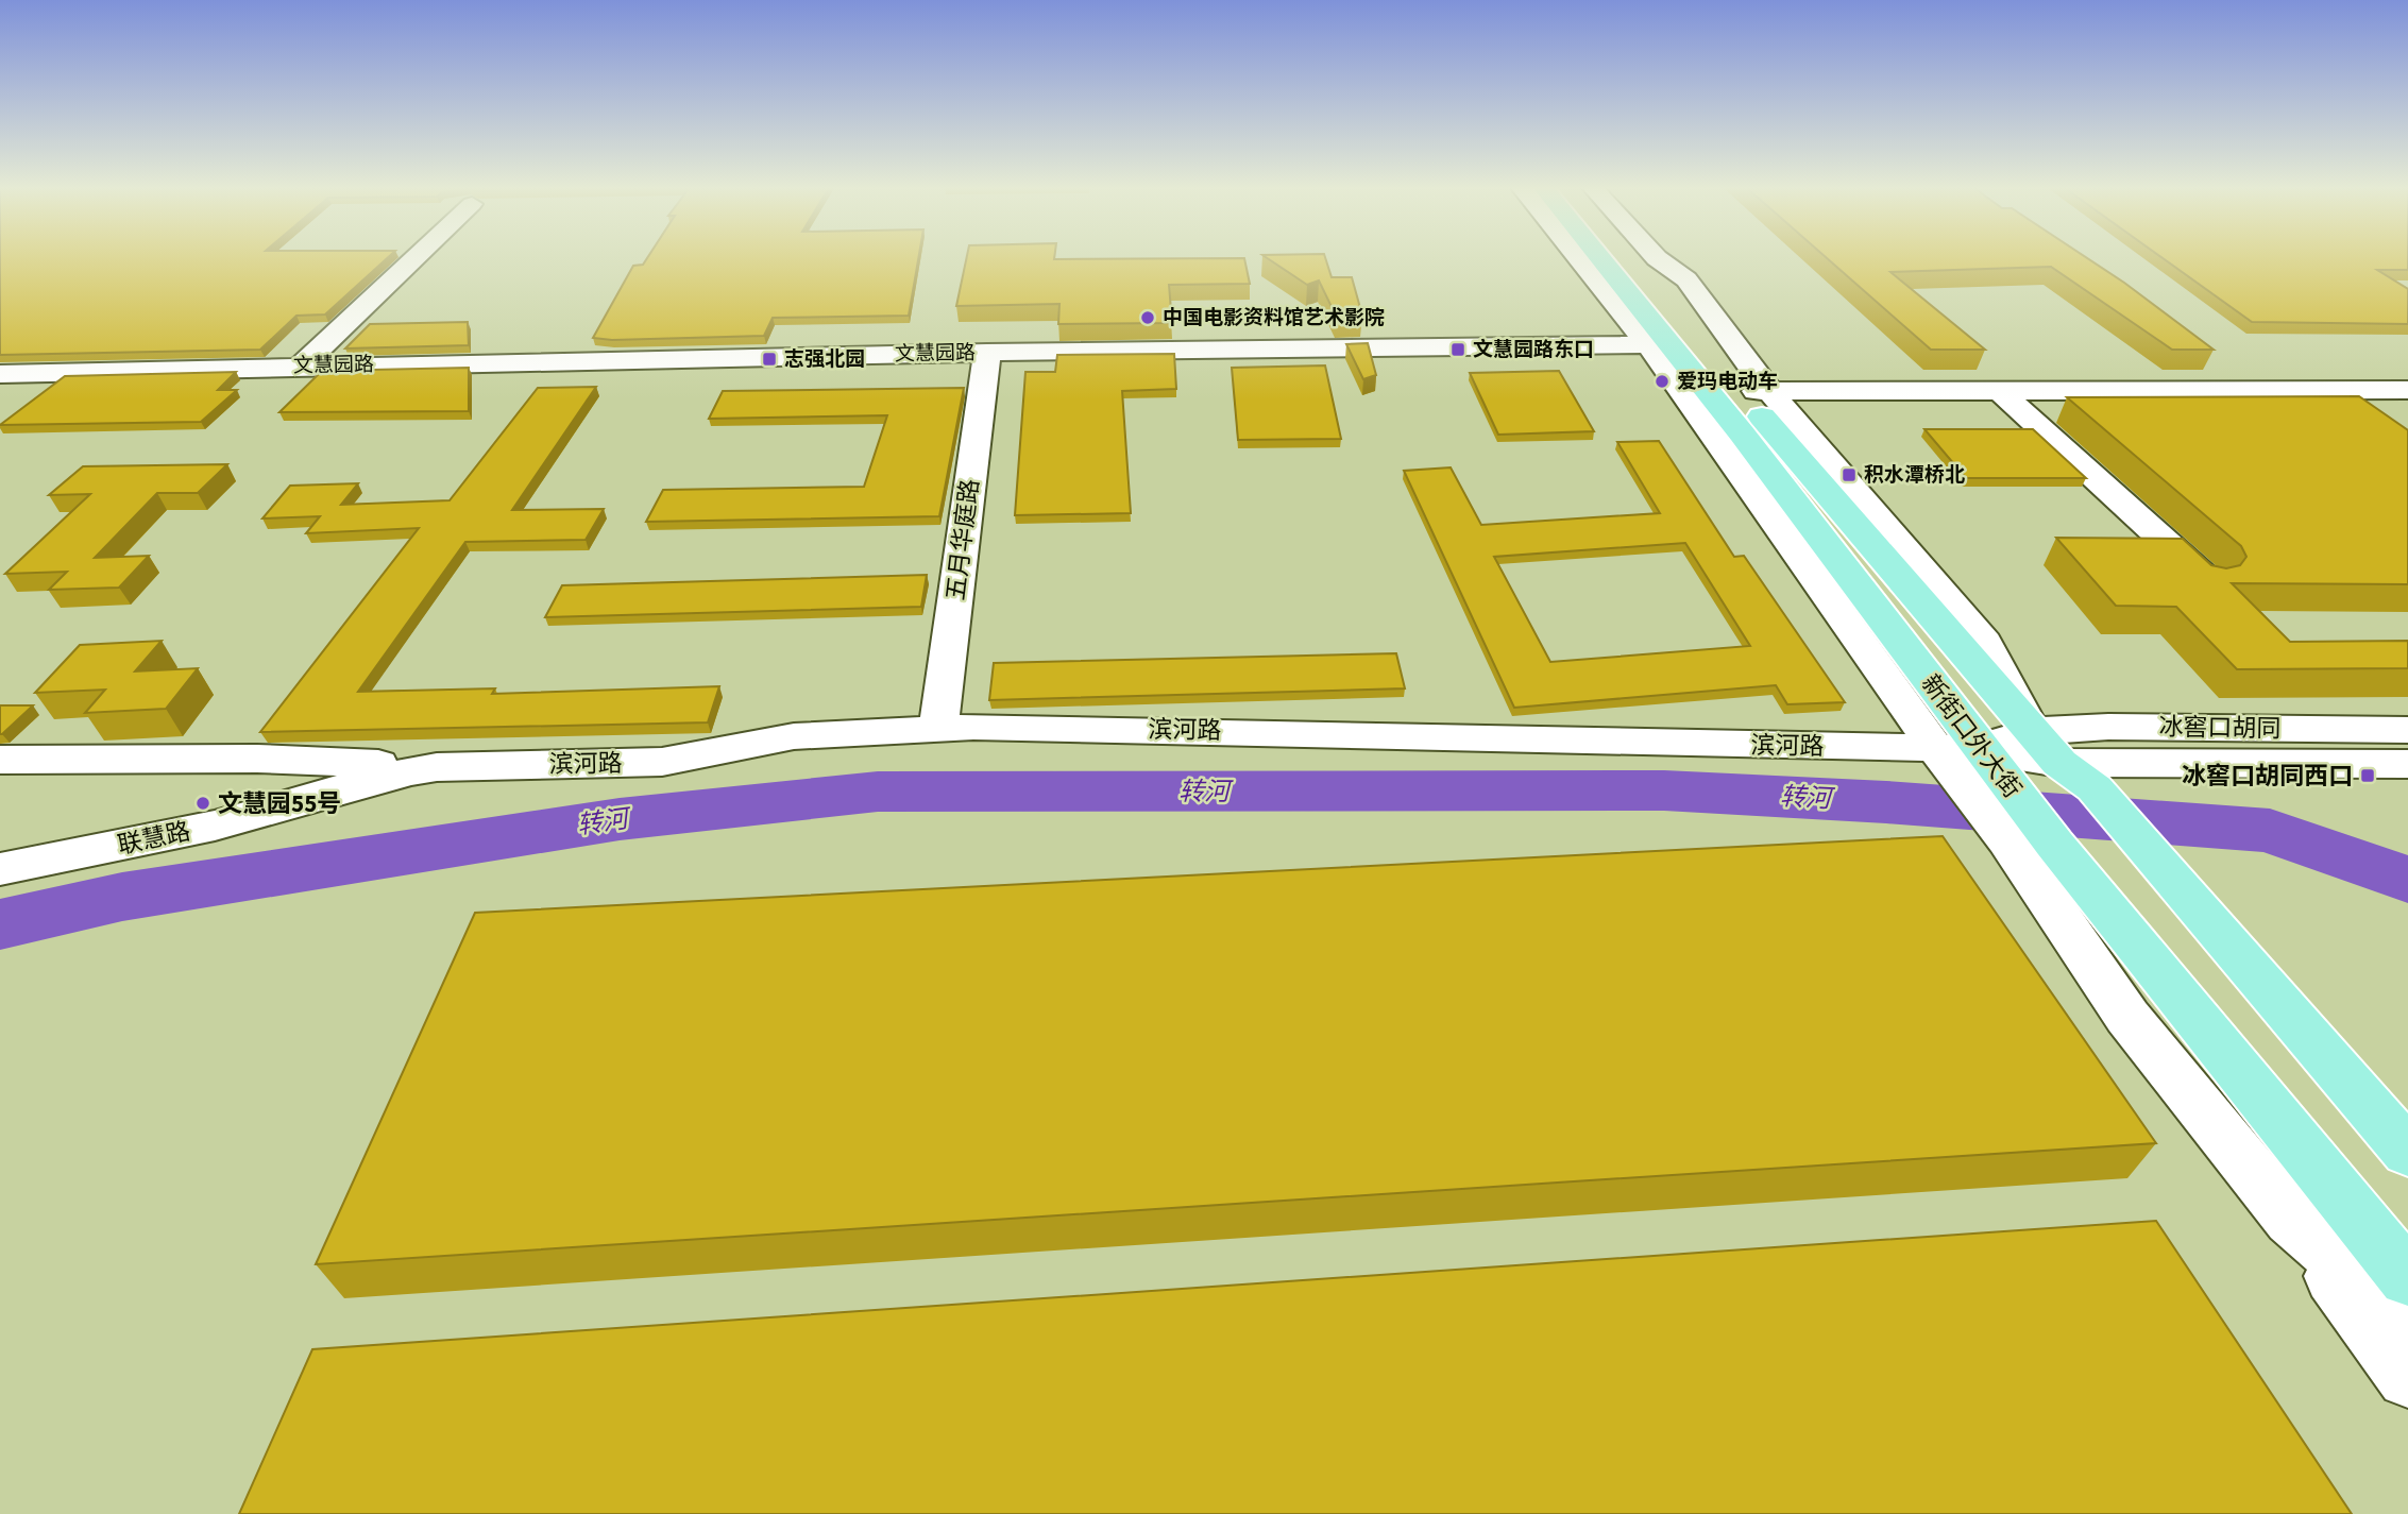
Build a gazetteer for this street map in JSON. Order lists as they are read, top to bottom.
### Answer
{
  "streets": {
    "main road": ["新街口外大街"],
    "street": [
      "文慧园路",
      "五月华庭路",
      "冰窖口胡同",
      "滨河路",
      "联慧路"
    ]
  },
  "crossings": [
    ["文慧园路", "五月华庭路"],
    ["文慧园路", "新街口外大街"],
    ["五月华庭路", "滨河路"],
    ["冰窖口胡同", "新街口外大街"],
    ["滨河路", "新街口外大街"],
    ["滨河路", "联慧路"]
  ],
  "water": ["转河"],
  "places": {
    "other": ["中国电影资料馆艺术影院", "爱玛电动车", "文慧园55号"],
    "transit": [
      "文慧园路东口",
      "志强北园",
      "积水潭桥北",
      "冰窖口胡同西口"
    ]
  }
}
